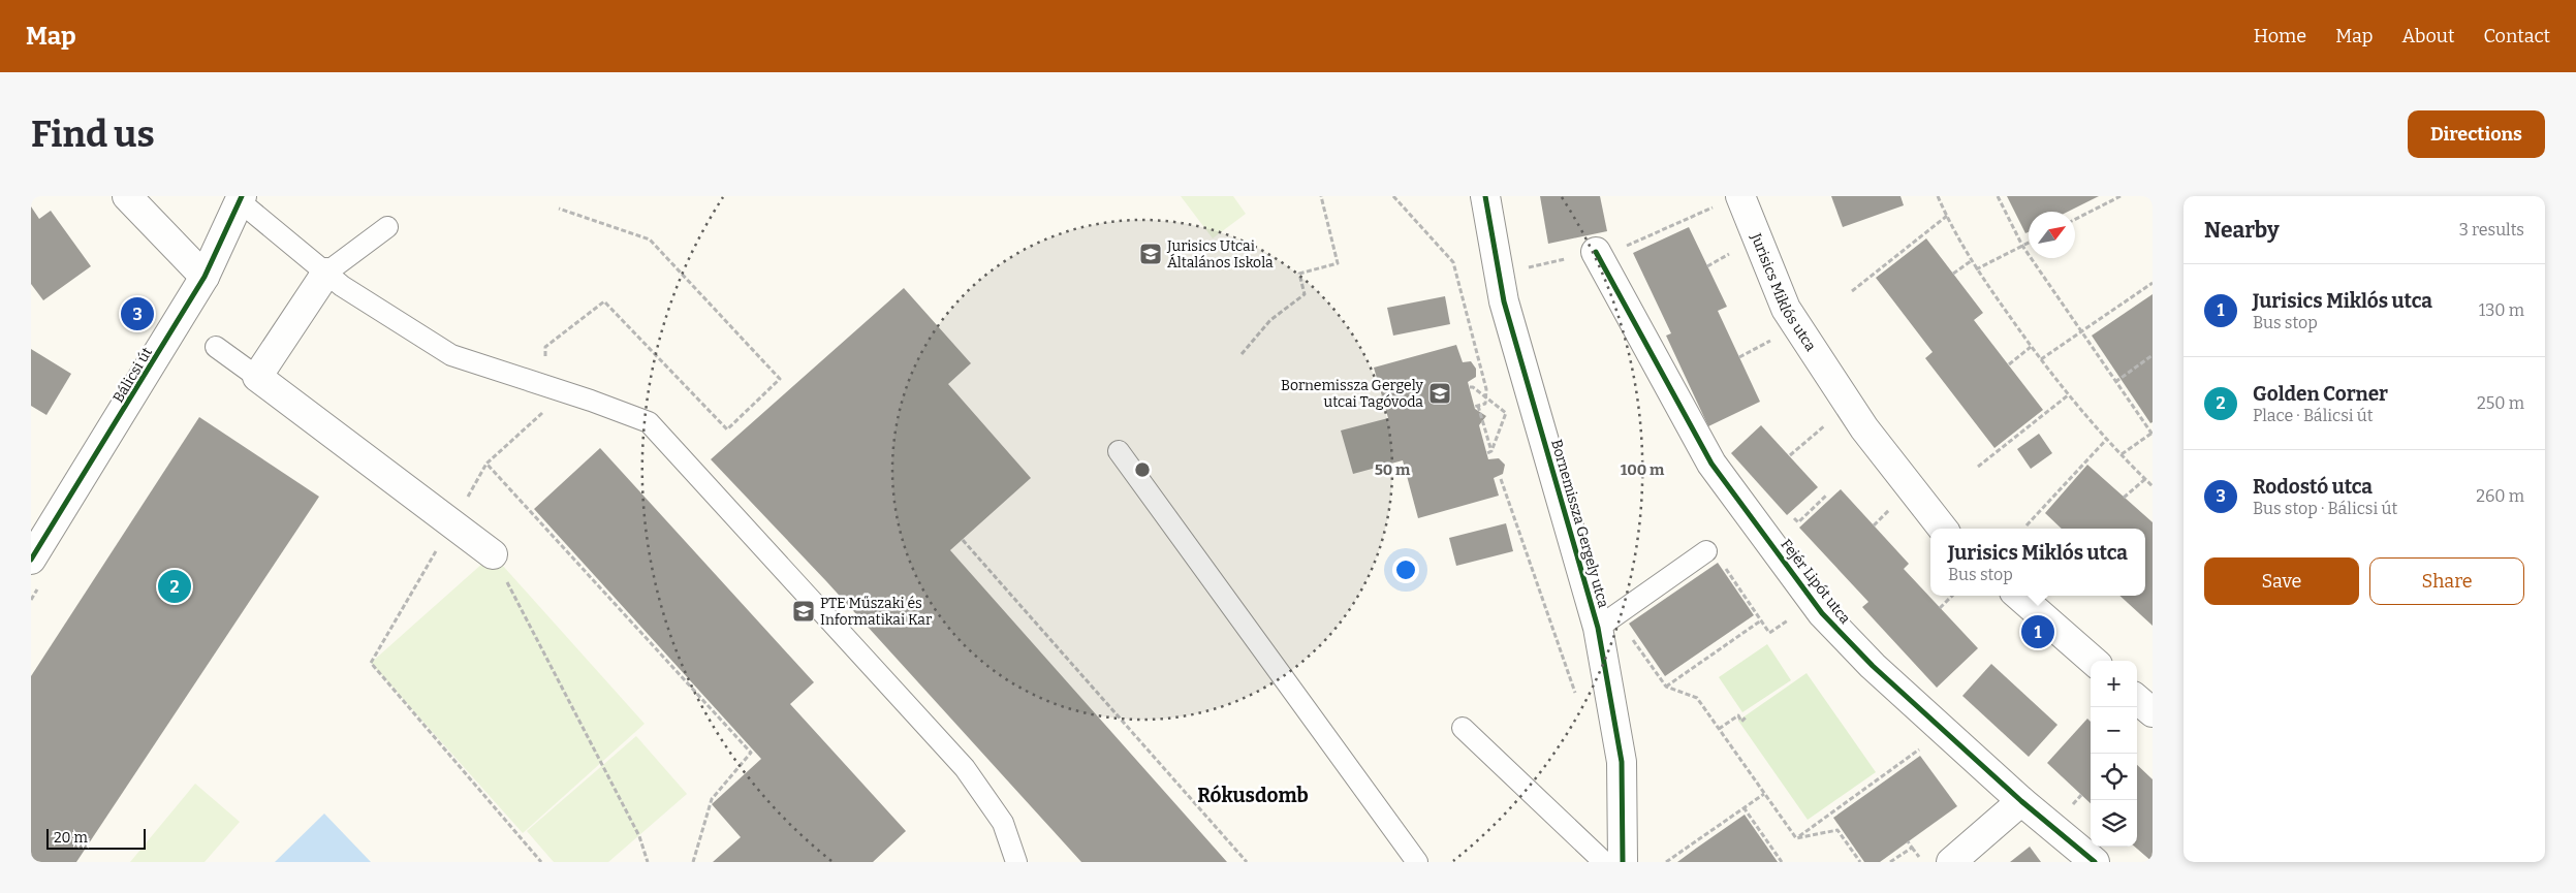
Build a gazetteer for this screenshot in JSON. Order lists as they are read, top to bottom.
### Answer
{
  "streets": {
    "street": [
      "Jurisics Miklós utca",
      "Bálicsi út",
      "Bornemissza Gergely utca",
      "Fejér Lipót utca"
    ]
  },
  "districts": ["Rókusdomb"],
  "places": {
    "school or university": ["Jurisics Utcai Általános Iskola", "Bornemissza Gergely utcai Tagóvoda", "PTE Műszaki és Informatikai Kar"]
  },
  "scale_bar": "20 m",
  "north": "top right",
  "page": {
    "header": "Map",
    "nav": [
      "Home",
      "Map",
      "About",
      "Contact"
    ],
    "buttons": [
      "Directions",
      ["Save", "Share"]
    ],
    "title": "Find us",
    "heading": ["Nearby", "3 results"],
    "list": [
      {
        "mark": "1",
        "name": "Jurisics Miklós utca",
        "note": "Bus stop",
        "value": "130 m"
      },
      {
        "mark": "2",
        "name": "Golden Corner",
        "note": "Place · Bálicsi út",
        "value": "250 m"
      },
      {
        "mark": "3",
        "name": "Rodostó utca",
        "note": "Bus stop · Bálicsi út",
        "value": "260 m"
      }
    ],
    "pins": ["3", "2", "1"],
    "popup": ["Jurisics Miklós utca", "Bus stop"],
    "map_buttons": ["+", "−"],
    "scale": "20 m"
  },
  "rings": ["50 m", "100 m"]
}
